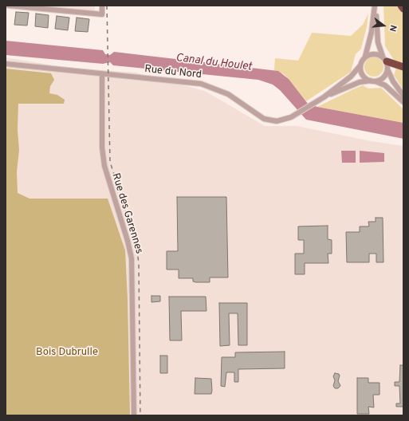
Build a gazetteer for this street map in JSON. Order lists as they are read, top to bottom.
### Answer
{
  "streets": {
    "street": ["Rue du Nord", "Rue des Garennes"]
  },
  "crossings": [
    ["Rue du Nord", "Rue des Garennes"]
  ],
  "water": ["Canal du Houlet"],
  "parks": ["Bois Dubrulle"],
  "north": "right"
}
